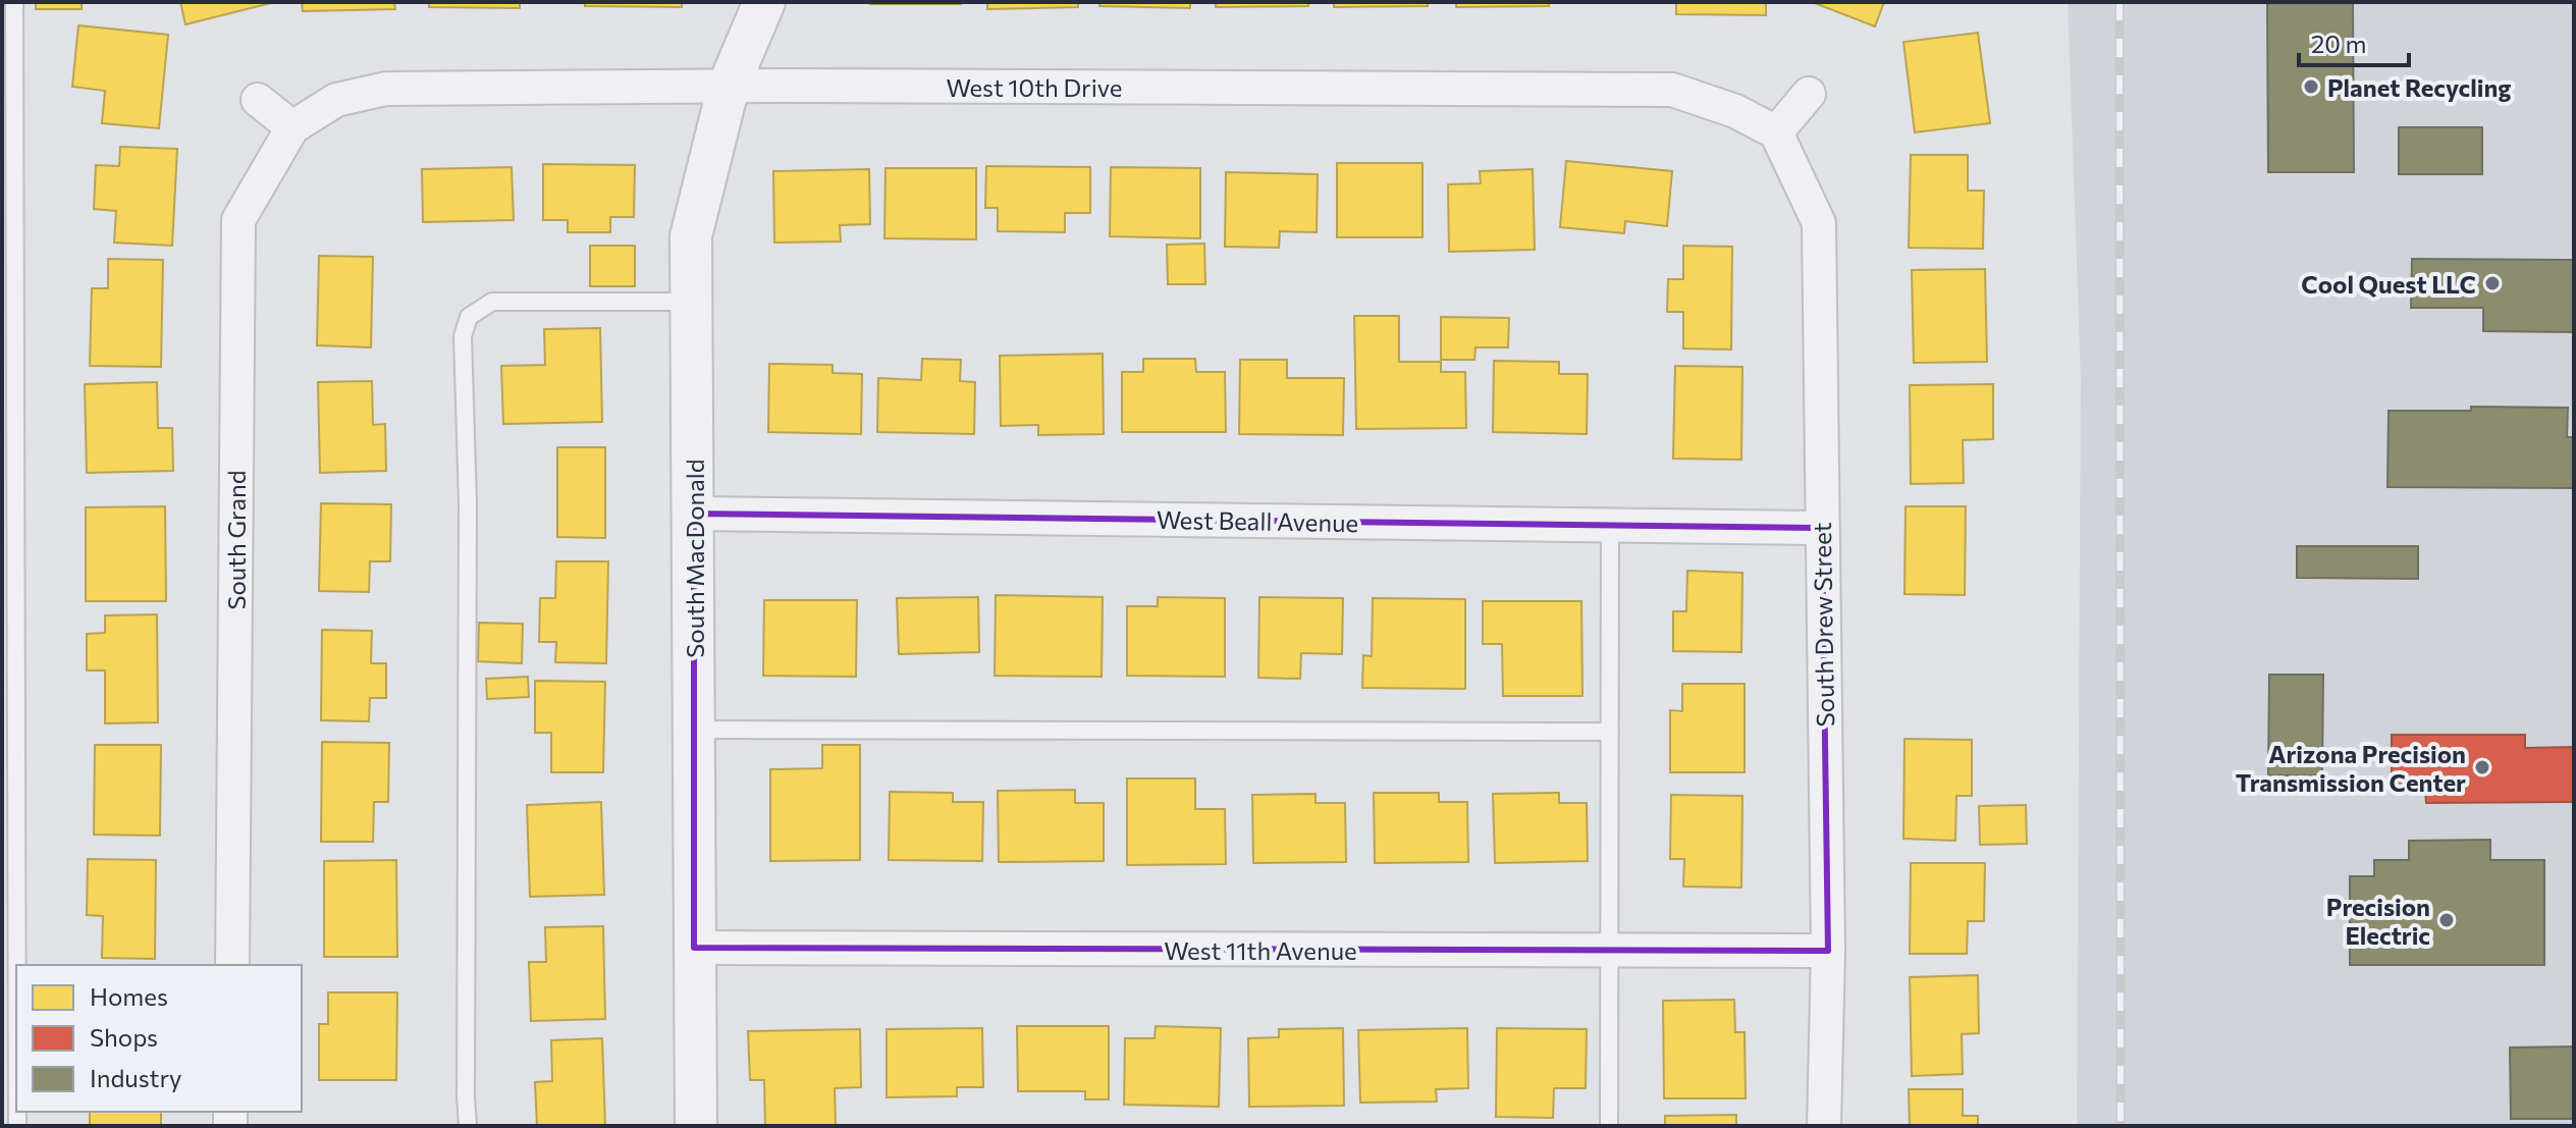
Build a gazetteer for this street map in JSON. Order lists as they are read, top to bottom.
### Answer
{
  "streets": {
    "street": [
      "West 10th Drive",
      "West Beall Avenue",
      "South Grand",
      "South MacDonald",
      "South Drew Street",
      "West 11th Avenue"
    ]
  },
  "crossings": [
    ["West 10th Drive", "South Grand"],
    ["West 10th Drive", "South MacDonald"],
    ["West 10th Drive", "South Drew Street"],
    ["West Beall Avenue", "South MacDonald"],
    ["West Beall Avenue", "South Drew Street"],
    ["South MacDonald", "West 11th Avenue"],
    ["South Drew Street", "West 11th Avenue"]
  ],
  "places": [
    "Planet Recycling",
    "Cool Quest LLC",
    "Arizona Precision Transmission Center",
    "Precision Electric"
  ],
  "legend": ["Homes", "Shops", "Industry"],
  "scale_bar": "20 m"
}
